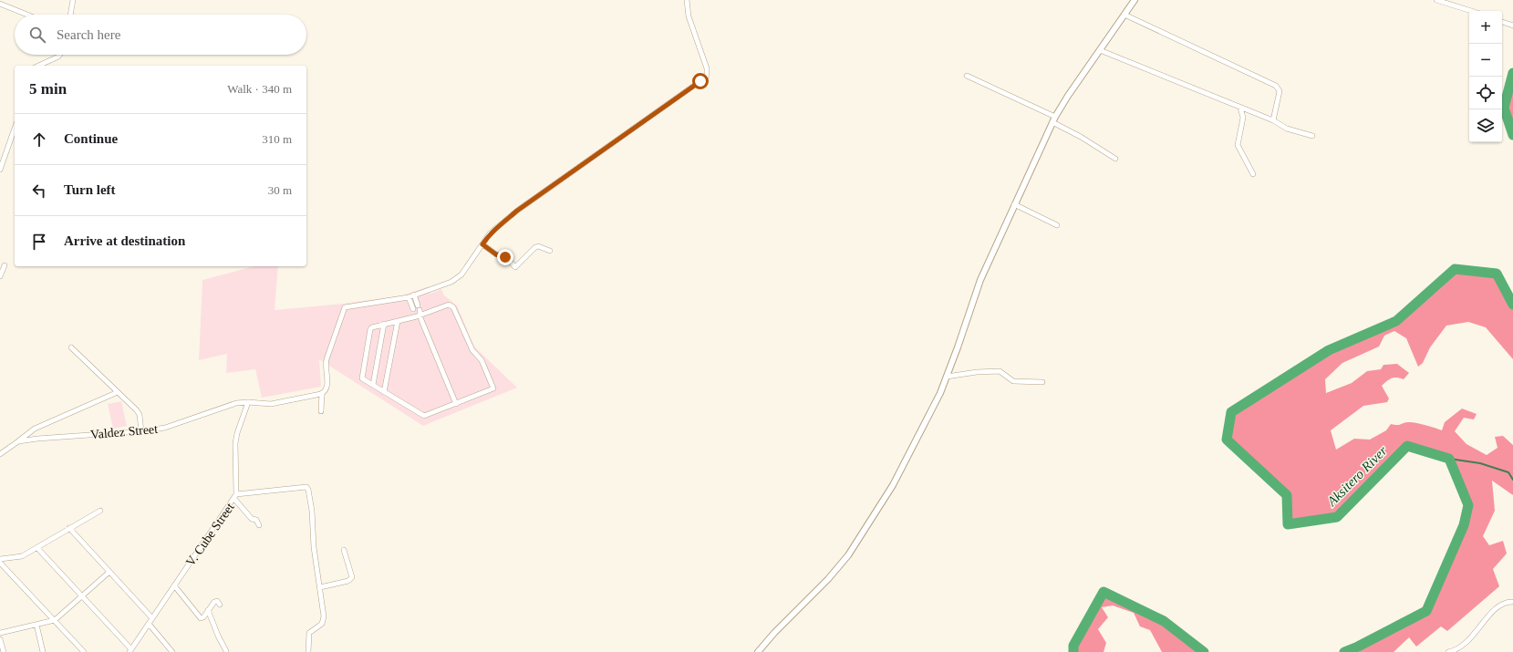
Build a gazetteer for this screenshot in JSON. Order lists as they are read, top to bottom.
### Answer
{
  "streets": {
    "street": ["Valdez Street", "V. Cube Street"]
  },
  "crossings": [
    ["Valdez Street", "V. Cube Street"]
  ],
  "water": ["Aksitero River"],
  "page": {
    "map_buttons": ["+", "−"],
    "search": "Search here",
    "heading": ["5 min", "Walk · 340 m"],
    "list": [
      ["Continue", "310 m"],
      ["Turn left", "30 m"],
      "Arrive at destination"
    ]
  }
}
